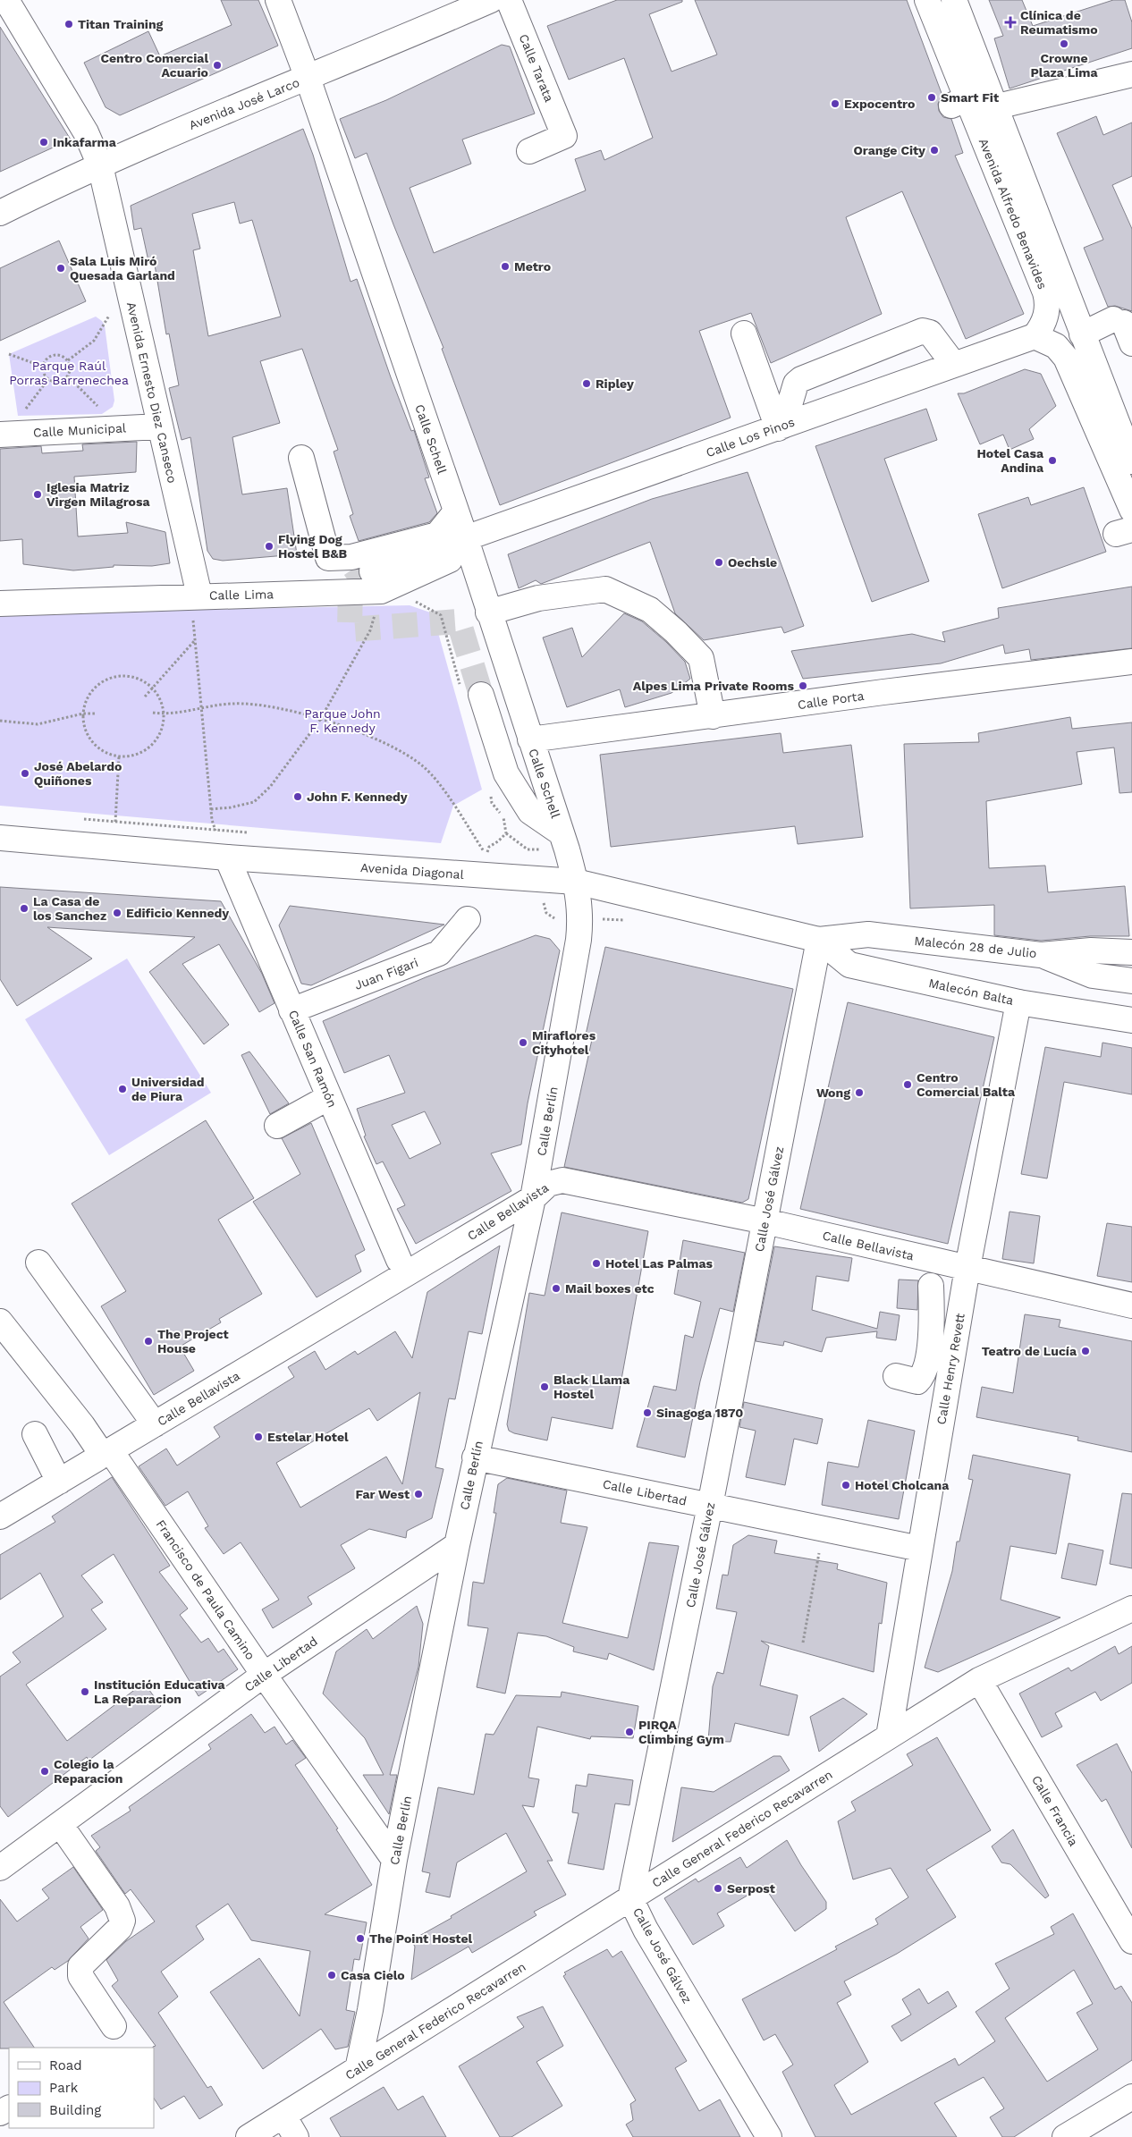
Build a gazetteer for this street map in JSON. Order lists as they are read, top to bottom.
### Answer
{
  "streets": {
    "street": [
      "Calle Tarata",
      "Avenida José Larco",
      "Avenida Alfredo Benavides",
      "Avenida Ernesto Diez Canseco",
      "Calle Municipal",
      "Calle Los Pinos",
      "Calle Schell",
      "Calle Lima",
      "Calle Porta",
      "Avenida Diagonal",
      "Malecón 28 de Julio",
      "Juan Figari",
      "Malecón Balta",
      "Calle San Ramón",
      "Calle Berlín",
      "Calle José Gálvez",
      "Calle Bellavista",
      "Calle Henry Revett",
      "Calle Libertad",
      "Francisco de Paula Camino",
      "Calle Francia",
      "Calle General Federico Recavarren"
    ]
  },
  "crossings": [
    ["Avenida José Larco", "Avenida Ernesto Diez Canseco"],
    ["Avenida José Larco", "Calle Schell"],
    ["Avenida Alfredo Benavides", "Calle Los Pinos"],
    ["Avenida Ernesto Diez Canseco", "Calle Municipal"],
    ["Avenida Ernesto Diez Canseco", "Calle Lima"],
    ["Calle Los Pinos", "Calle Schell"],
    ["Calle Los Pinos", "Calle Lima"],
    ["Calle Schell", "Calle Lima"],
    ["Calle Schell", "Calle Porta"],
    ["Calle Schell", "Avenida Diagonal"],
    ["Calle Schell", "Calle Berlín"],
    ["Avenida Diagonal", "Malecón 28 de Julio"],
    ["Avenida Diagonal", "Malecón Balta"],
    ["Avenida Diagonal", "Calle San Ramón"],
    ["Avenida Diagonal", "Calle Berlín"],
    ["Avenida Diagonal", "Calle José Gálvez"],
    ["Malecón 28 de Julio", "Malecón Balta"],
    ["Malecón 28 de Julio", "Calle José Gálvez"],
    ["Juan Figari", "Calle San Ramón"],
    ["Malecón Balta", "Calle José Gálvez"],
    ["Malecón Balta", "Calle Henry Revett"],
    ["Calle Berlín", "Calle Bellavista"],
    ["Calle Berlín", "Calle Libertad"],
    ["Calle Berlín", "Francisco de Paula Camino"],
    ["Calle Berlín", "Calle General Federico Recavarren"],
    ["Calle José Gálvez", "Calle Bellavista"],
    ["Calle José Gálvez", "Calle Libertad"],
    ["Calle José Gálvez", "Calle General Federico Recavarren"],
    ["Calle Bellavista", "Calle Henry Revett"],
    ["Calle Bellavista", "Francisco de Paula Camino"],
    ["Calle Henry Revett", "Calle Libertad"],
    ["Calle Henry Revett", "Calle General Federico Recavarren"],
    ["Calle Libertad", "Francisco de Paula Camino"],
    ["Calle Francia", "Calle General Federico Recavarren"]
  ],
  "parks": ["Parque Raúl Porras Barrenechea", "Parque John F. Kennedy"],
  "places": {
    "health": ["Clínica de Reumatismo"],
    "other": [
      "Titan Training",
      "Crowne Plaza Lima",
      "Centro Comercial Acuario",
      "Smart Fit",
      "Expocentro",
      "Inkafarma",
      "Orange City",
      "Metro",
      "Sala Luis Miró Quesada Garland",
      "Ripley",
      "Hotel Casa Andina",
      "Iglesia Matriz Virgen Milagrosa",
      "Flying Dog Hostel B&B",
      "Oechsle",
      "Alpes Lima Private Rooms",
      "José Abelardo Quiñones",
      "John F. Kennedy",
      "La Casa de los Sanchez",
      "Edificio Kennedy",
      "Miraflores Cityhotel",
      "Centro Comercial Balta",
      "Universidad de Piura",
      "Wong",
      "Hotel Las Palmas",
      "Mail boxes etc",
      "The Project House",
      "Teatro de Lucía",
      "Black Llama Hostel",
      "Sinagoga 1870",
      "Estelar Hotel",
      "Hotel Cholcana",
      "Far West",
      "Institución Educativa La Reparacion",
      "PIRQA Climbing Gym",
      "Colegio la Reparacion",
      "Serpost",
      "The Point Hostel",
      "Casa Cielo"
    ]
  },
  "legend": ["Road", "Park", "Building"]
}
